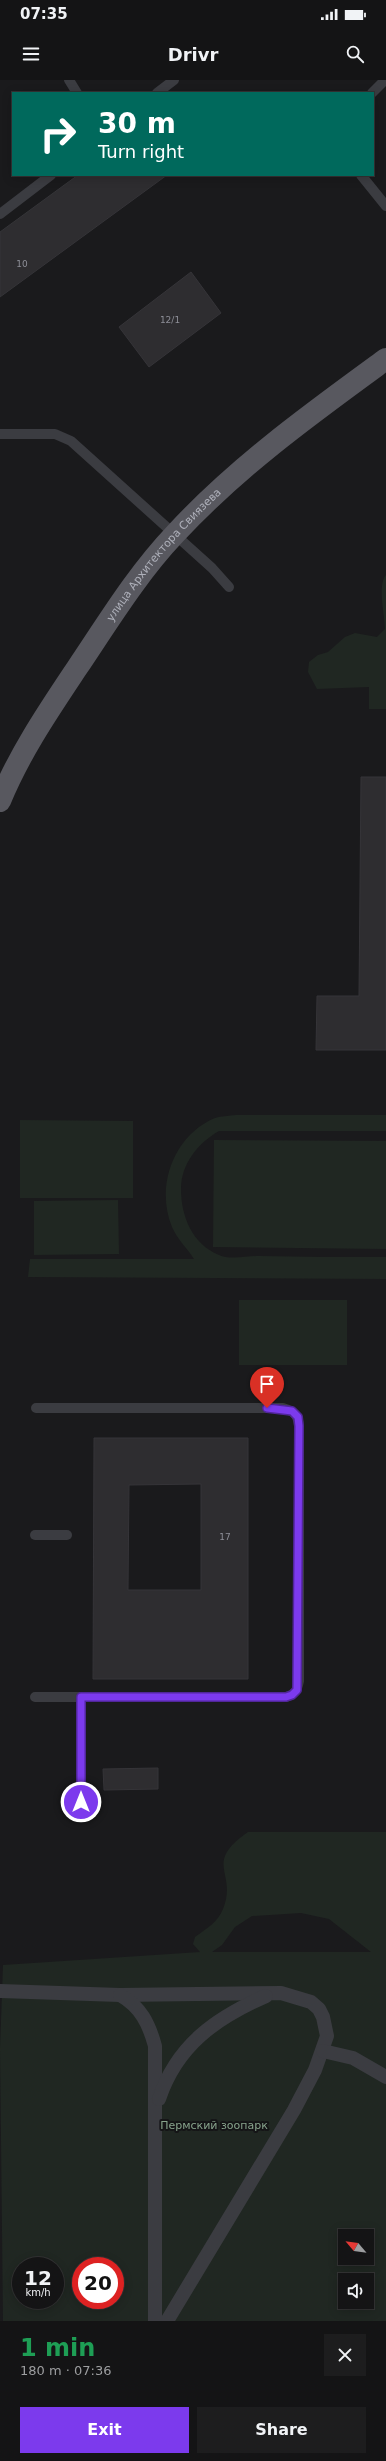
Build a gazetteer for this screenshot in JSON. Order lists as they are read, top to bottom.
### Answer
{
  "streets": {
    "main road": ["улица Архитектора Свиязева"]
  },
  "parks": ["Пермский зоопарк"],
  "house_numbers": ["10", "12/1", "17"],
  "north": "top left",
  "page": {
    "status": "07:35",
    "header": "Drivr",
    "turn": ["30 m", "Turn right"],
    "speed": "12 km/h",
    "limit": "20",
    "heading": ["1 min", "180 m · 07:36"],
    "buttons": ["Exit", "Share"]
  }
}
